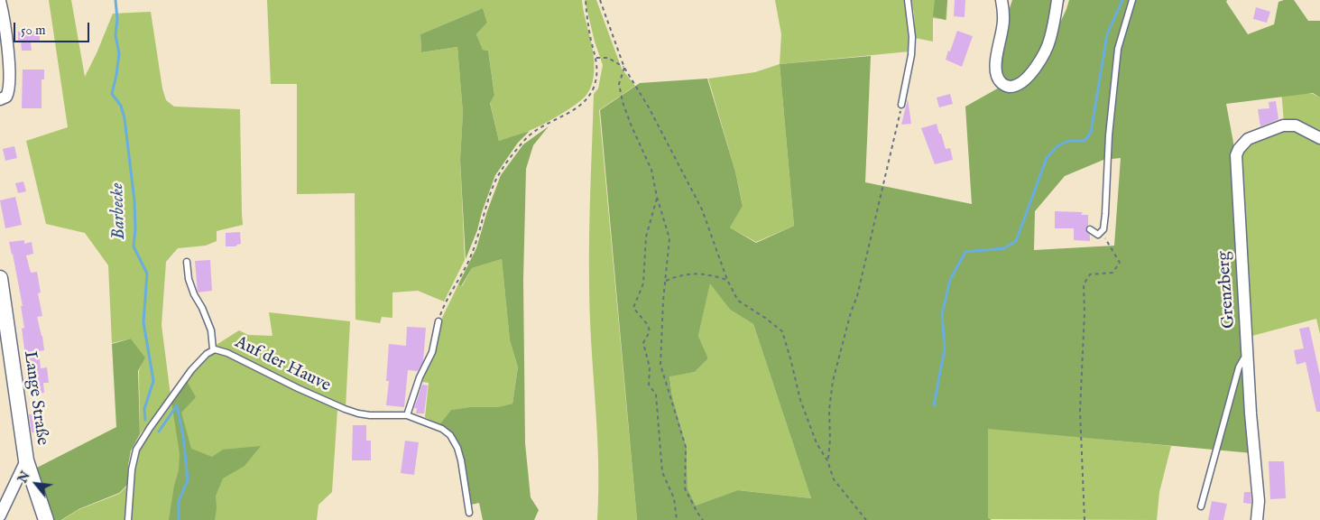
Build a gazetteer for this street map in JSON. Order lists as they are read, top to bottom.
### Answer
{
  "streets": {
    "street": ["Grenzberg", "Lange Straße"],
    "lane": ["Auf der Hauve"]
  },
  "water": ["Barbecke"],
  "scale_bar": "50 m",
  "north": "top left"
}
